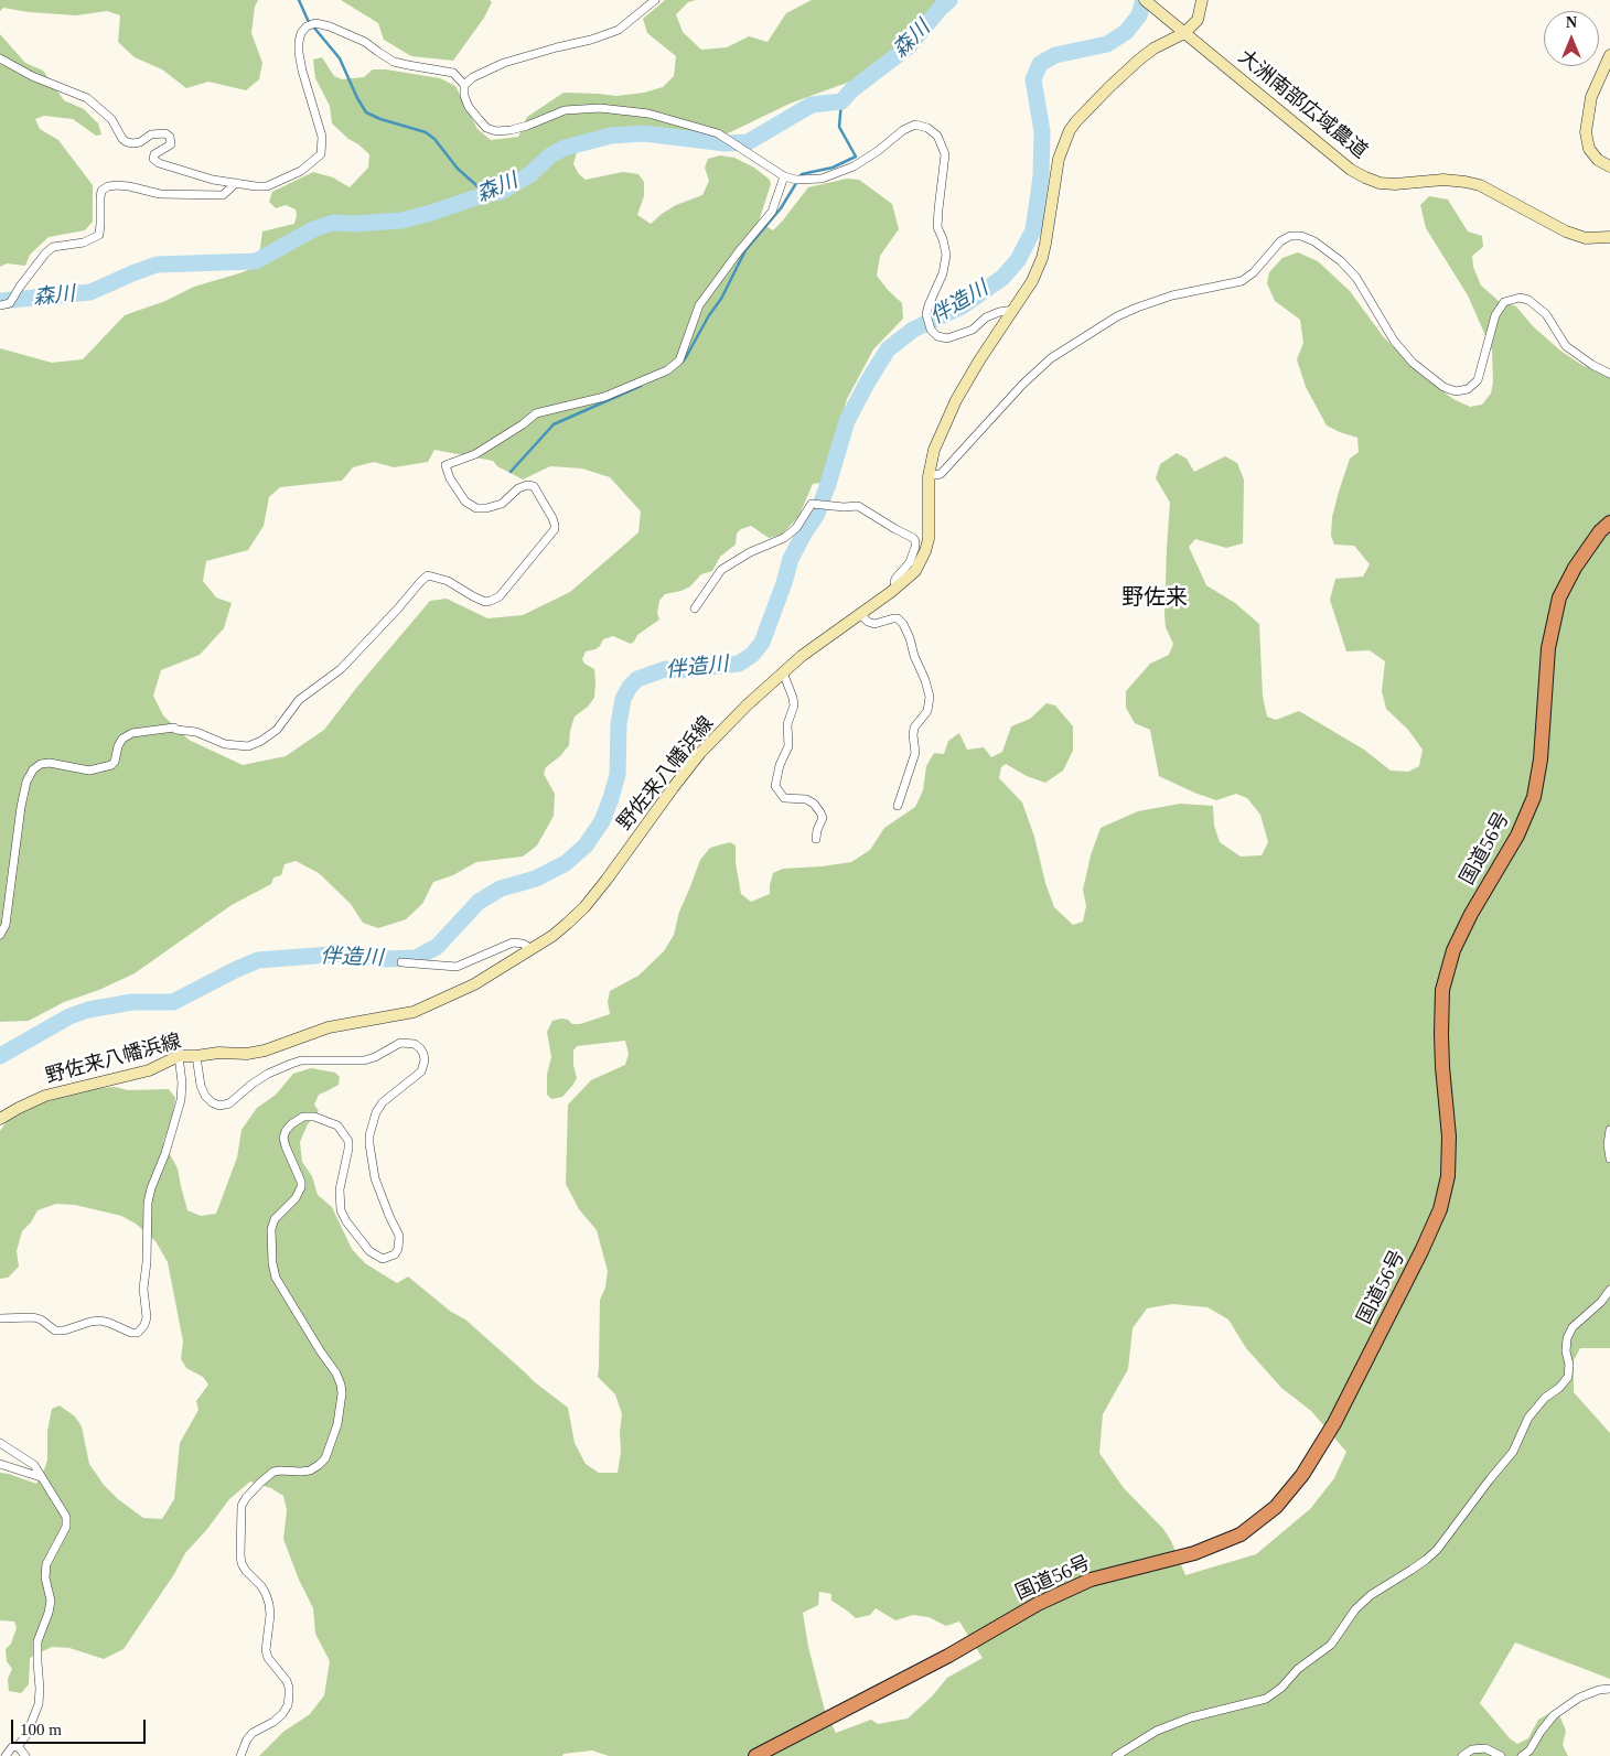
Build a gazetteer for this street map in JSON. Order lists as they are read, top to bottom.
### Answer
{
  "streets": {
    "highway": ["国道56号"],
    "main road": ["大洲南部広域農道", "野佐来八幡浜線"]
  },
  "crossings": [
    ["大洲南部広域農道", "野佐来八幡浜線"]
  ],
  "districts": ["野佐来"],
  "water": ["森川", "伴造川"],
  "scale_bar": "100 m",
  "north": "top"
}
